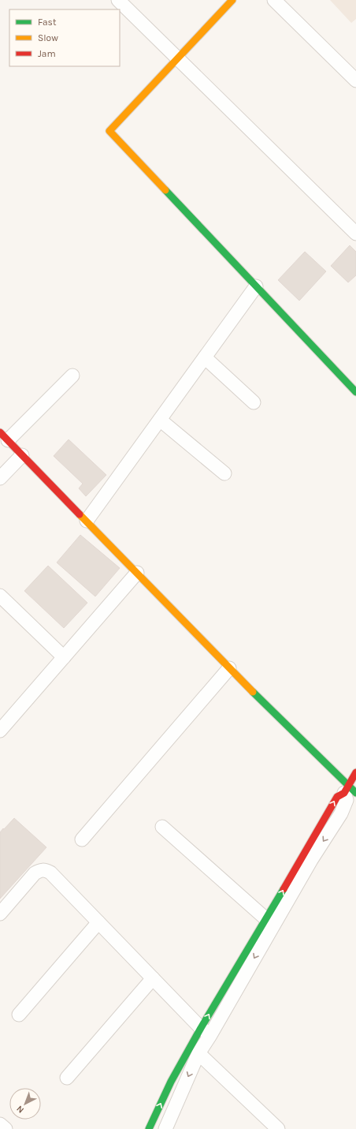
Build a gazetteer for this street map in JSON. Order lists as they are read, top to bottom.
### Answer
{
  "legend": ["Fast", "Slow", "Jam"],
  "north": "bottom left"
}
